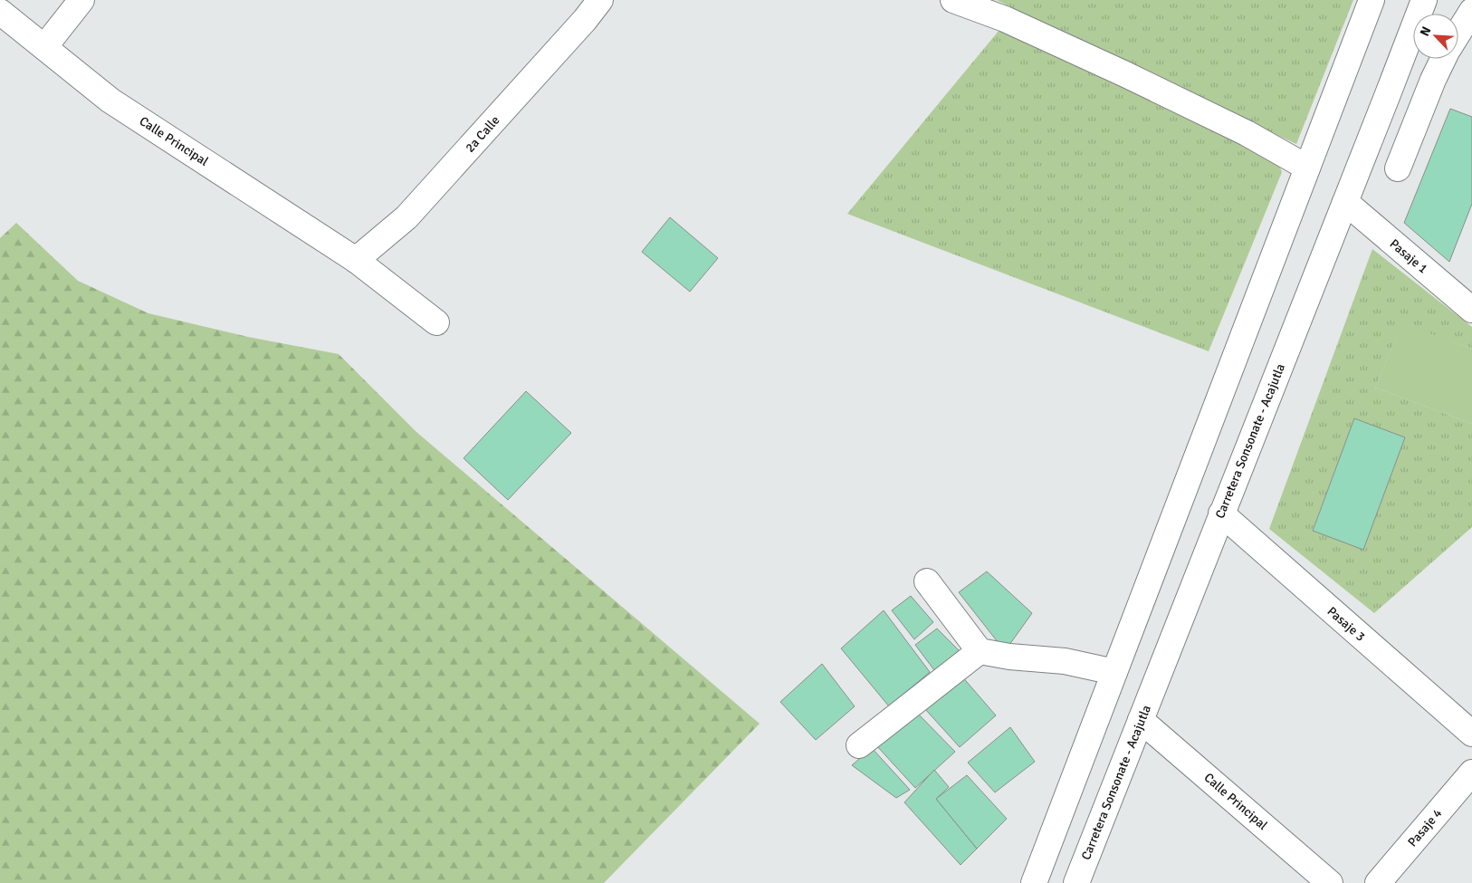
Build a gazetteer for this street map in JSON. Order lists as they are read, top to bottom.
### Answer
{
  "streets": {
    "main road": [
      "2a Calle",
      "Calle Principal",
      "Pasaje 1",
      "Carretera Sonsonate - Acajutla",
      "Pasaje 3",
      "Pasaje 4"
    ]
  },
  "crossings": [
    ["2a Calle", "Calle Principal"],
    ["Calle Principal", "Carretera Sonsonate - Acajutla"],
    ["Pasaje 1", "Carretera Sonsonate - Acajutla"],
    ["Carretera Sonsonate - Acajutla", "Pasaje 3"]
  ],
  "north": "top left"
}
